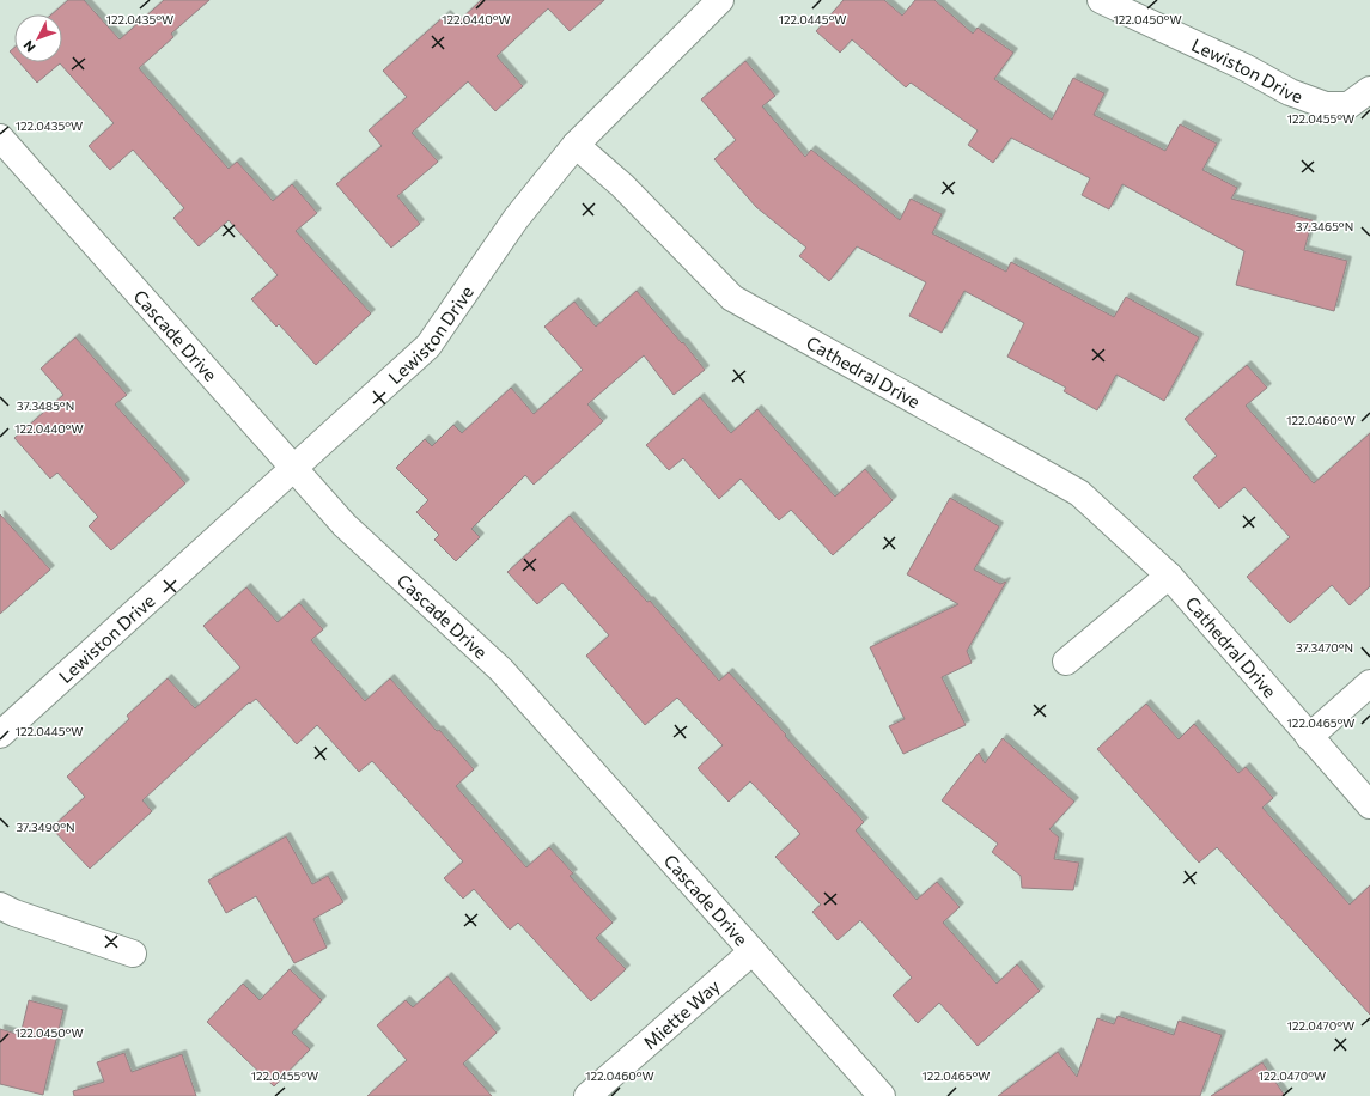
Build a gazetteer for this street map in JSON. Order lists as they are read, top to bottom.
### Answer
{
  "streets": {
    "street": [
      "Lewiston Drive",
      "Cascade Drive",
      "Cathedral Drive",
      "Miette Way"
    ]
  },
  "crossings": [
    ["Lewiston Drive", "Cascade Drive"],
    ["Lewiston Drive", "Cathedral Drive"],
    ["Cascade Drive", "Miette Way"]
  ],
  "north": "bottom left",
  "coordinates": [
    "122.0435°W",
    "122.0440°W",
    "122.0445°W",
    "122.0450°W",
    "122.0455°W",
    "37.3465°N",
    "37.3485°N",
    "122.0460°W",
    "37.3470°N",
    "122.0465°W",
    "37.3490°N",
    "122.0470°W"
  ]
}
